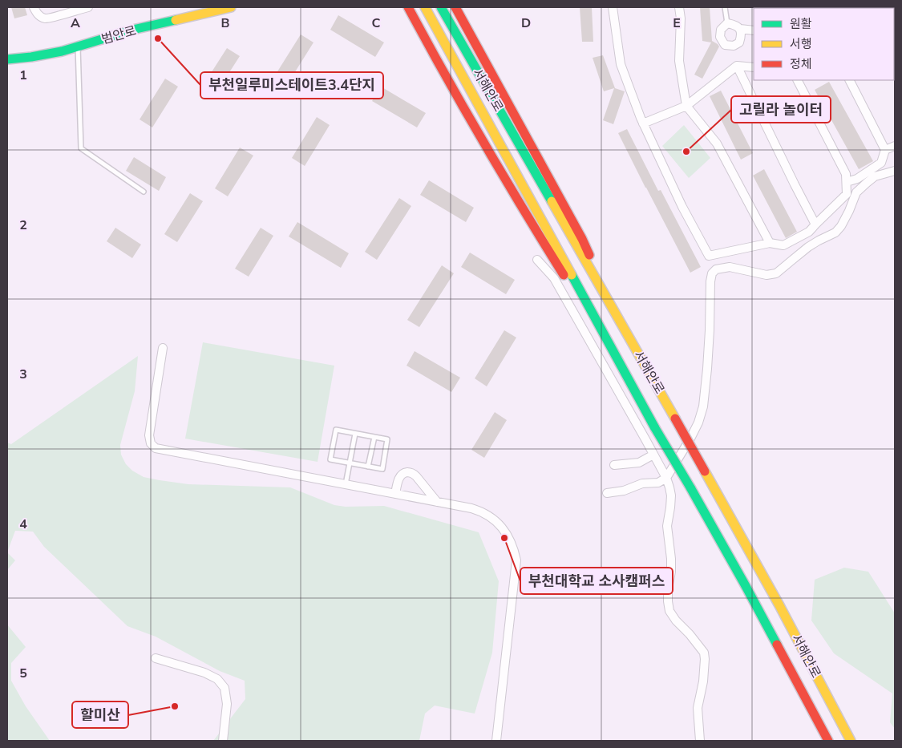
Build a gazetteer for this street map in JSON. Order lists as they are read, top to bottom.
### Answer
{
  "streets": {
    "main road": ["범안로", "서해안로"]
  },
  "places": [
    "부천일루미스테이트3.4단지",
    "고릴라 놀이터",
    "부천대학교 소사캠퍼스",
    "할미산"
  ],
  "legend": ["원활", "서행", "정체"],
  "grid": {
    "columns": [
      "A",
      "B",
      "C",
      "D",
      "E"
    ],
    "rows": [
      "1",
      "2",
      "3",
      "4",
      "5"
    ]
  }
}
